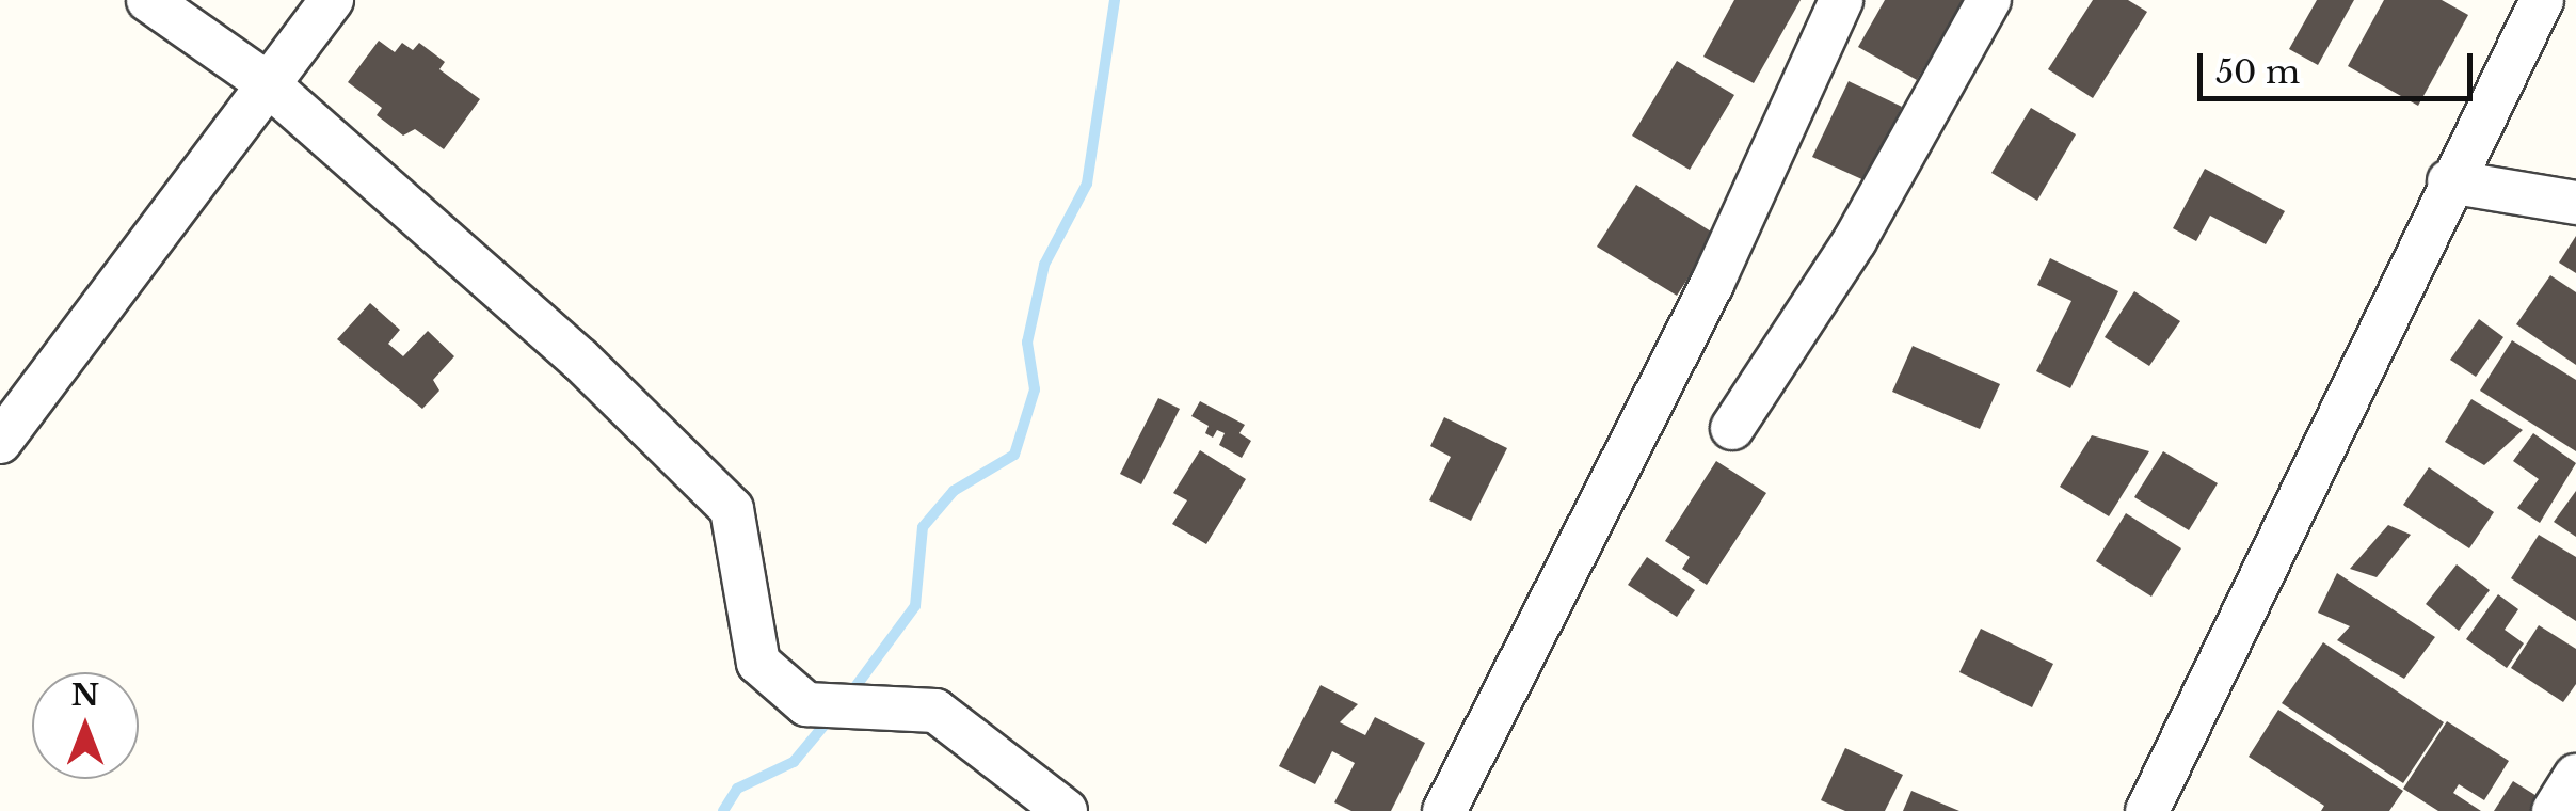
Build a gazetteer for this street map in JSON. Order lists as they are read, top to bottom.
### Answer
{
  "scale_bar": "50 m",
  "north": "top"
}
